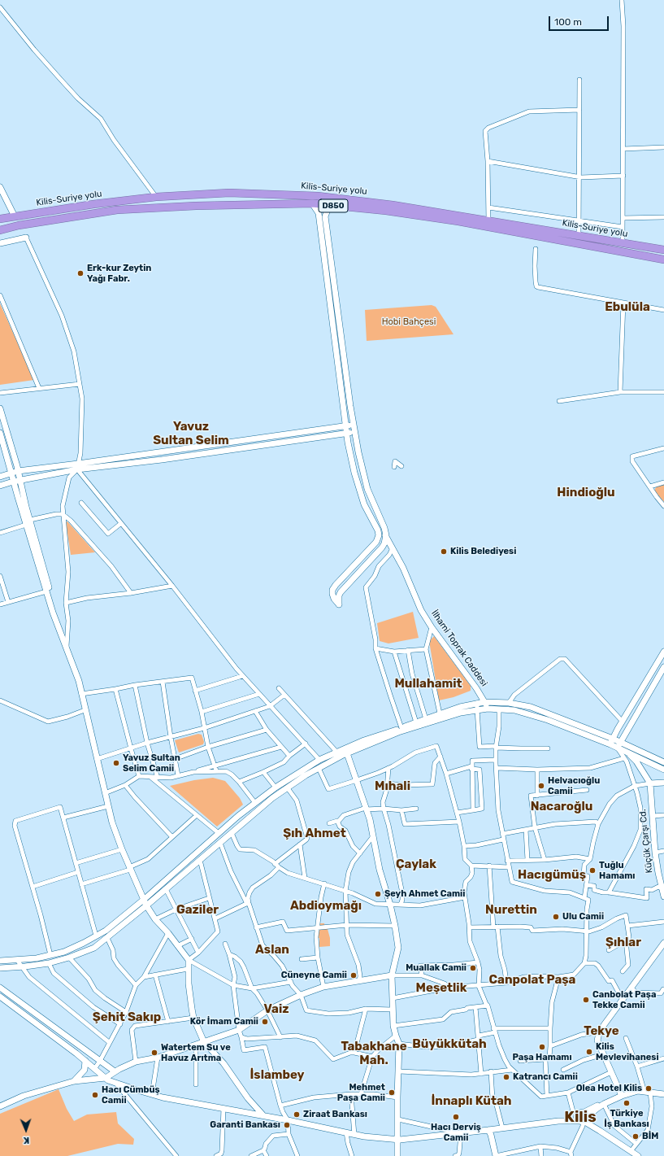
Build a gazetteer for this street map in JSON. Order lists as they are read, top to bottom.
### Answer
{
  "streets": {
    "highway": ["Kilis-Suriye yolu", "D850"],
    "street": ["İlhami Toprak Caddesi", "Küçük Çarşı Cd."]
  },
  "crossings": [
    ["D850", "İlhami Toprak Caddesi"]
  ],
  "districts": [
    "Ebulüla",
    "Yavuz Sultan Selim",
    "Hindioğlu",
    "Mullahamit",
    "Mıhali",
    "Nacaroğlu",
    "Şıh Ahmet",
    "Çaylak",
    "Hacıgümüş",
    "Abdioymağı",
    "Gaziler",
    "Nurettin",
    "Şıhlar",
    "Aslan",
    "Canpolat Paşa",
    "Meşetlik",
    "Vaiz",
    "Şehit Sakıp",
    "Tekye",
    "Büyükkütah",
    "Tabakhane Mah.",
    "İslambey",
    "İnnaplı Kütah",
    "Kilis"
  ],
  "parks": ["Hobi Bahçesi"],
  "places": [
    "Erk-kur Zeytin Yağı Fabr.",
    "Kilis Belediyesi",
    "Yavuz Sultan Selim Camii",
    "Helvacıoğlu Camii",
    "Tuğlu Hamamı",
    "Şeyh Ahmet Camii",
    "Ulu Camii",
    "Muallak Camii",
    "Cüneyne Camii",
    "Canbolat Paşa Tekke Camii",
    "Kör İmam Camii",
    "Paşa Hamamı",
    "Kilis Mevlevihanesi",
    "Watertem Su ve Havuz Arıtma",
    "Katrancı Camii",
    "Olea Hotel Kilis",
    "Mehmet Paşa Camii",
    "Hacı Cümbüş Camii",
    "Türkiye İş Bankası",
    "Ziraat Bankası",
    "Hacı Derviş Camii",
    "Garanti Bankası",
    "BİM"
  ],
  "scale_bar": "100 m",
  "north": "bottom"
}
